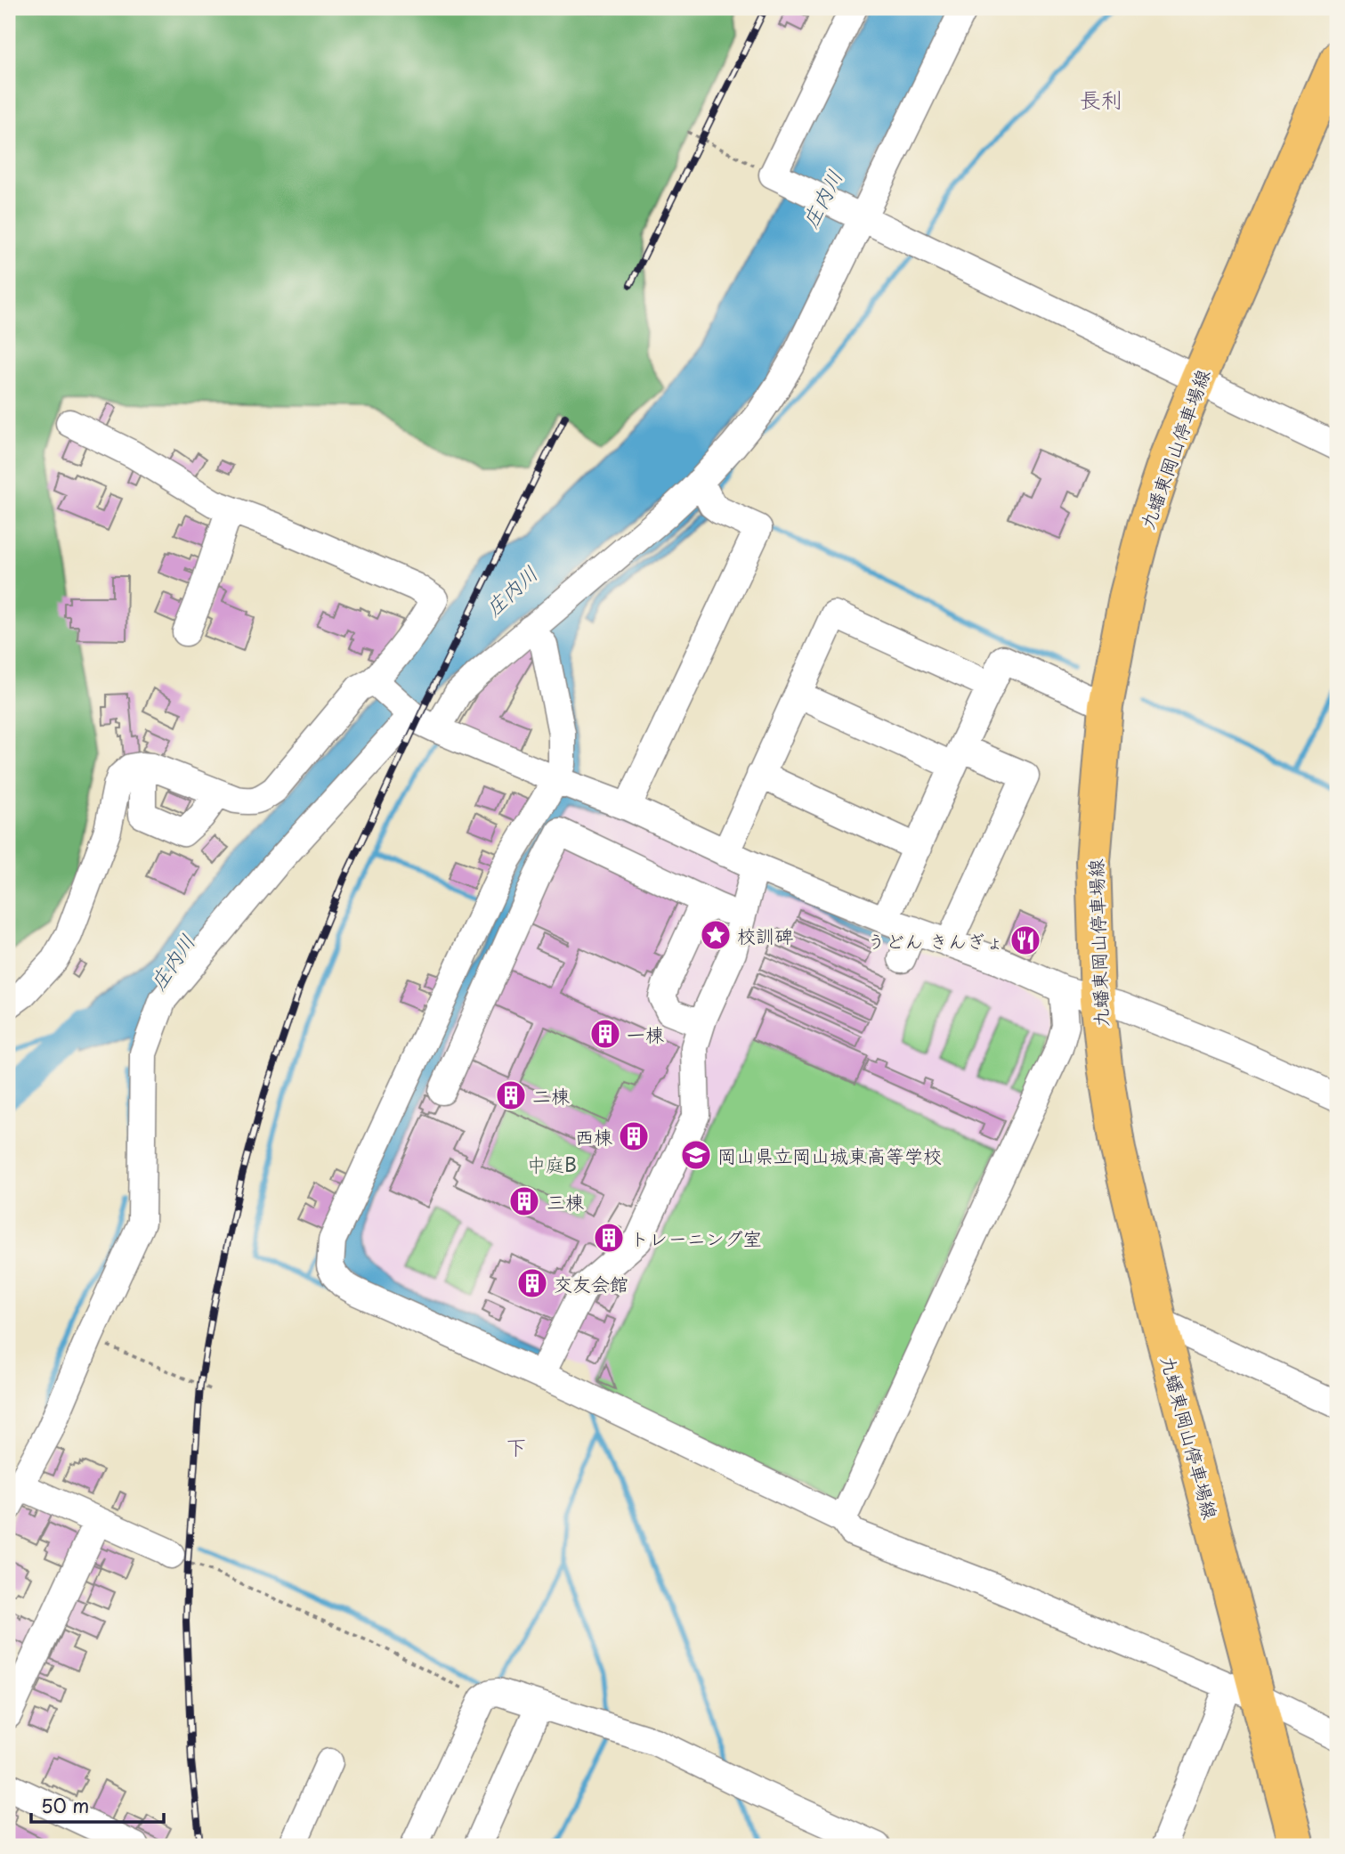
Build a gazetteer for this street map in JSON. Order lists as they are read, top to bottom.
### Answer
{
  "streets": {
    "main road": ["九蟠東岡山停車場線"]
  },
  "districts": ["長利", "下"],
  "water": ["庄内川"],
  "parks": ["中庭B"],
  "places": {
    "place": ["校訓碑"],
    "restaurant": ["うどん きんぎょ"],
    "building": [
      "一棟",
      "二棟",
      "西棟",
      "三棟",
      "トレーニング室",
      "交友会館"
    ],
    "school or university": ["岡山県立岡山城東高等学校"]
  },
  "scale_bar": "50 m"
}
